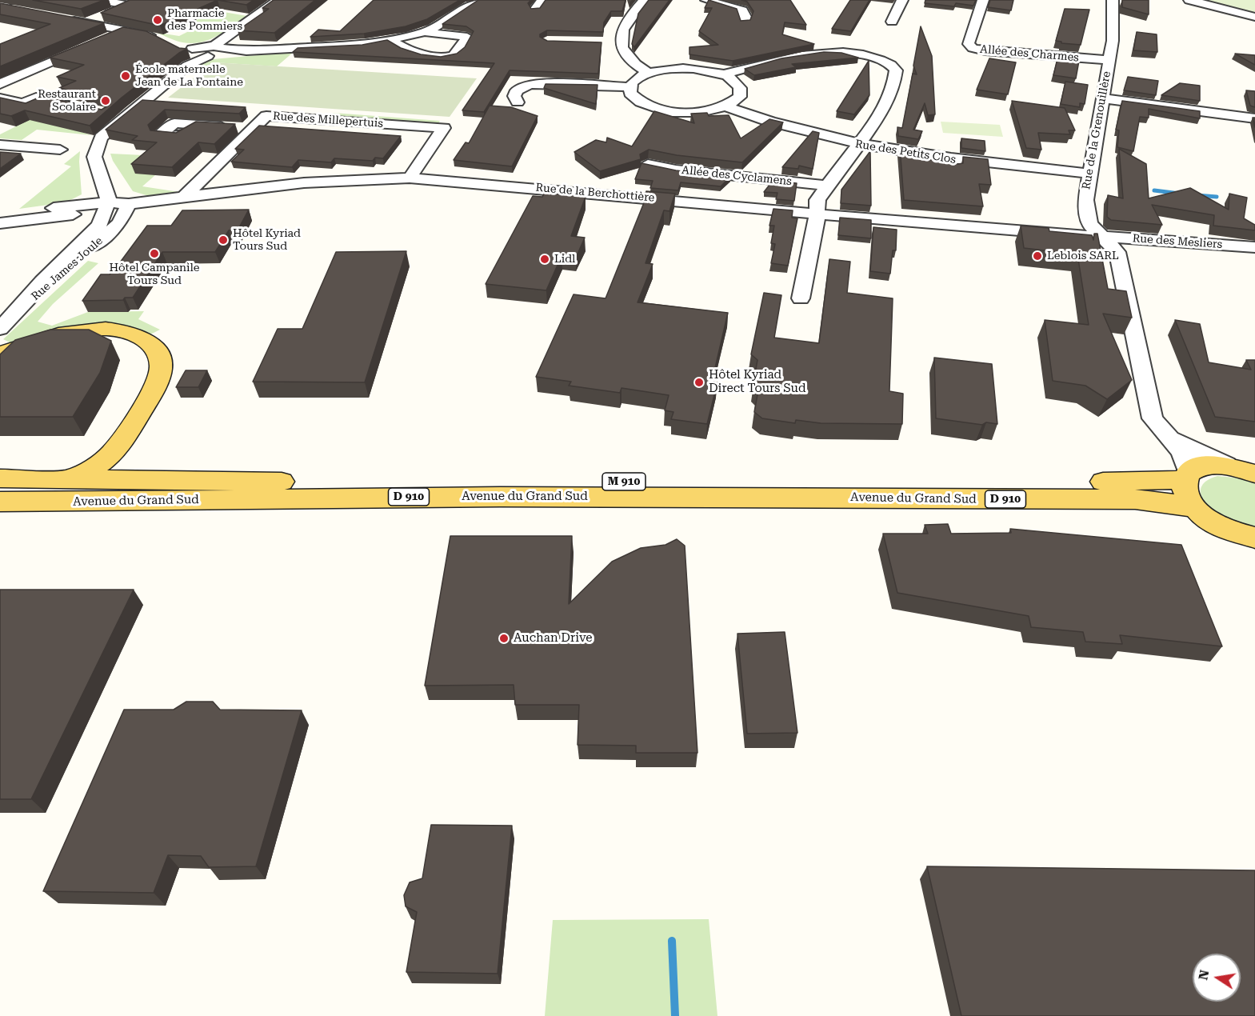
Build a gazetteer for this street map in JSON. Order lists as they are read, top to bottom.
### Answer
{
  "streets": {
    "main road": ["M 910", "D 910", "Avenue du Grand Sud"],
    "street": [
      "Allée des Charmes",
      "Rue des Millepertuis",
      "Rue de la Grenouillère",
      "Rue des Petits Clos",
      "Allée des Cyclamens",
      "Rue de la Berchottière",
      "Rue des Mesliers",
      "Rue James Joule"
    ]
  },
  "crossings": [
    ["Allée des Charmes", "Rue de la Grenouillère"],
    ["Rue des Millepertuis", "Rue de la Berchottière"],
    ["Rue de la Grenouillère", "Rue des Petits Clos"],
    ["Rue de la Grenouillère", "Rue de la Berchottière"],
    ["Rue de la Grenouillère", "Rue des Mesliers"],
    ["Rue de la Grenouillère", "Avenue du Grand Sud"],
    ["Rue de la Berchottière", "Rue des Mesliers"],
    ["Rue de la Berchottière", "Rue James Joule"]
  ],
  "places": [
    "Pharmacie des Pommiers",
    "École maternelle Jean de La Fontaine",
    "Restaurant Scolaire",
    "Hôtel Kyriad Tours Sud",
    "Hôtel Campanile Tours Sud",
    "Leblois SARL",
    "Lidl",
    "Hôtel Kyriad Direct Tours Sud",
    "Auchan Drive"
  ],
  "north": "left"
}
